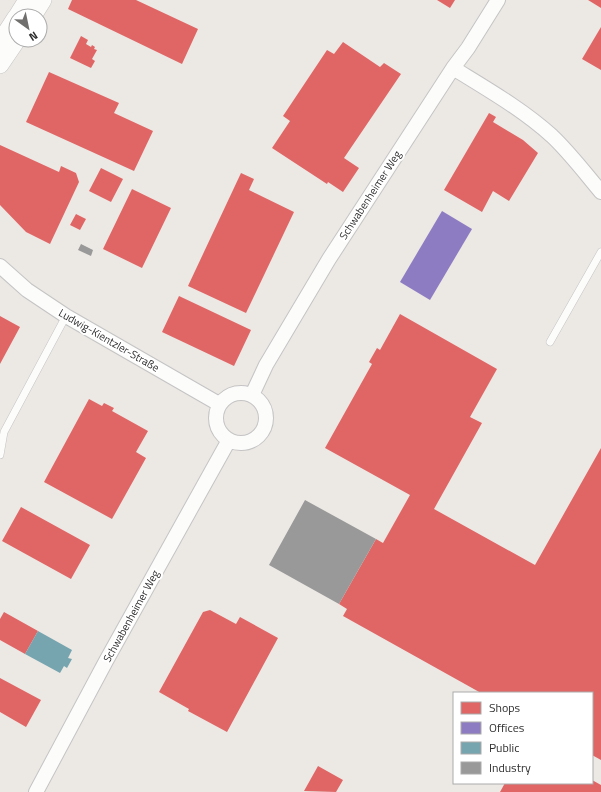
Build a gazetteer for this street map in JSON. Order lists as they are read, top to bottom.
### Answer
{
  "streets": {
    "street": ["Schwabenheimer Weg", "Ludwig-Kientzler-Straße"]
  },
  "crossings": [
    ["Schwabenheimer Weg", "Ludwig-Kientzler-Straße"]
  ],
  "legend": [
    "Shops",
    "Offices",
    "Public",
    "Industry"
  ],
  "north": "bottom right"
}
